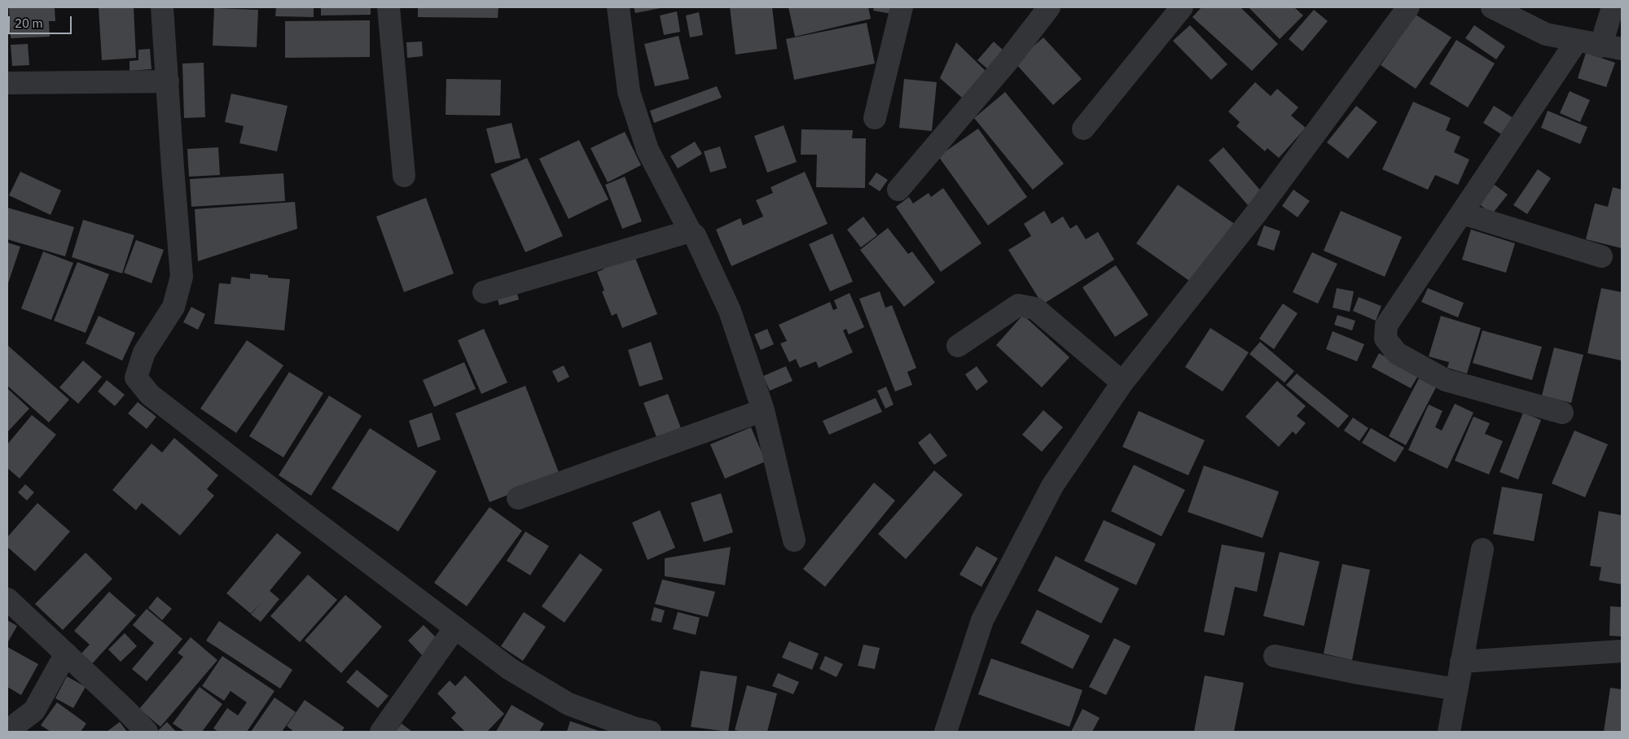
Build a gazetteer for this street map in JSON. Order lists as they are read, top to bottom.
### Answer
{
  "scale_bar": "20 m"
}
